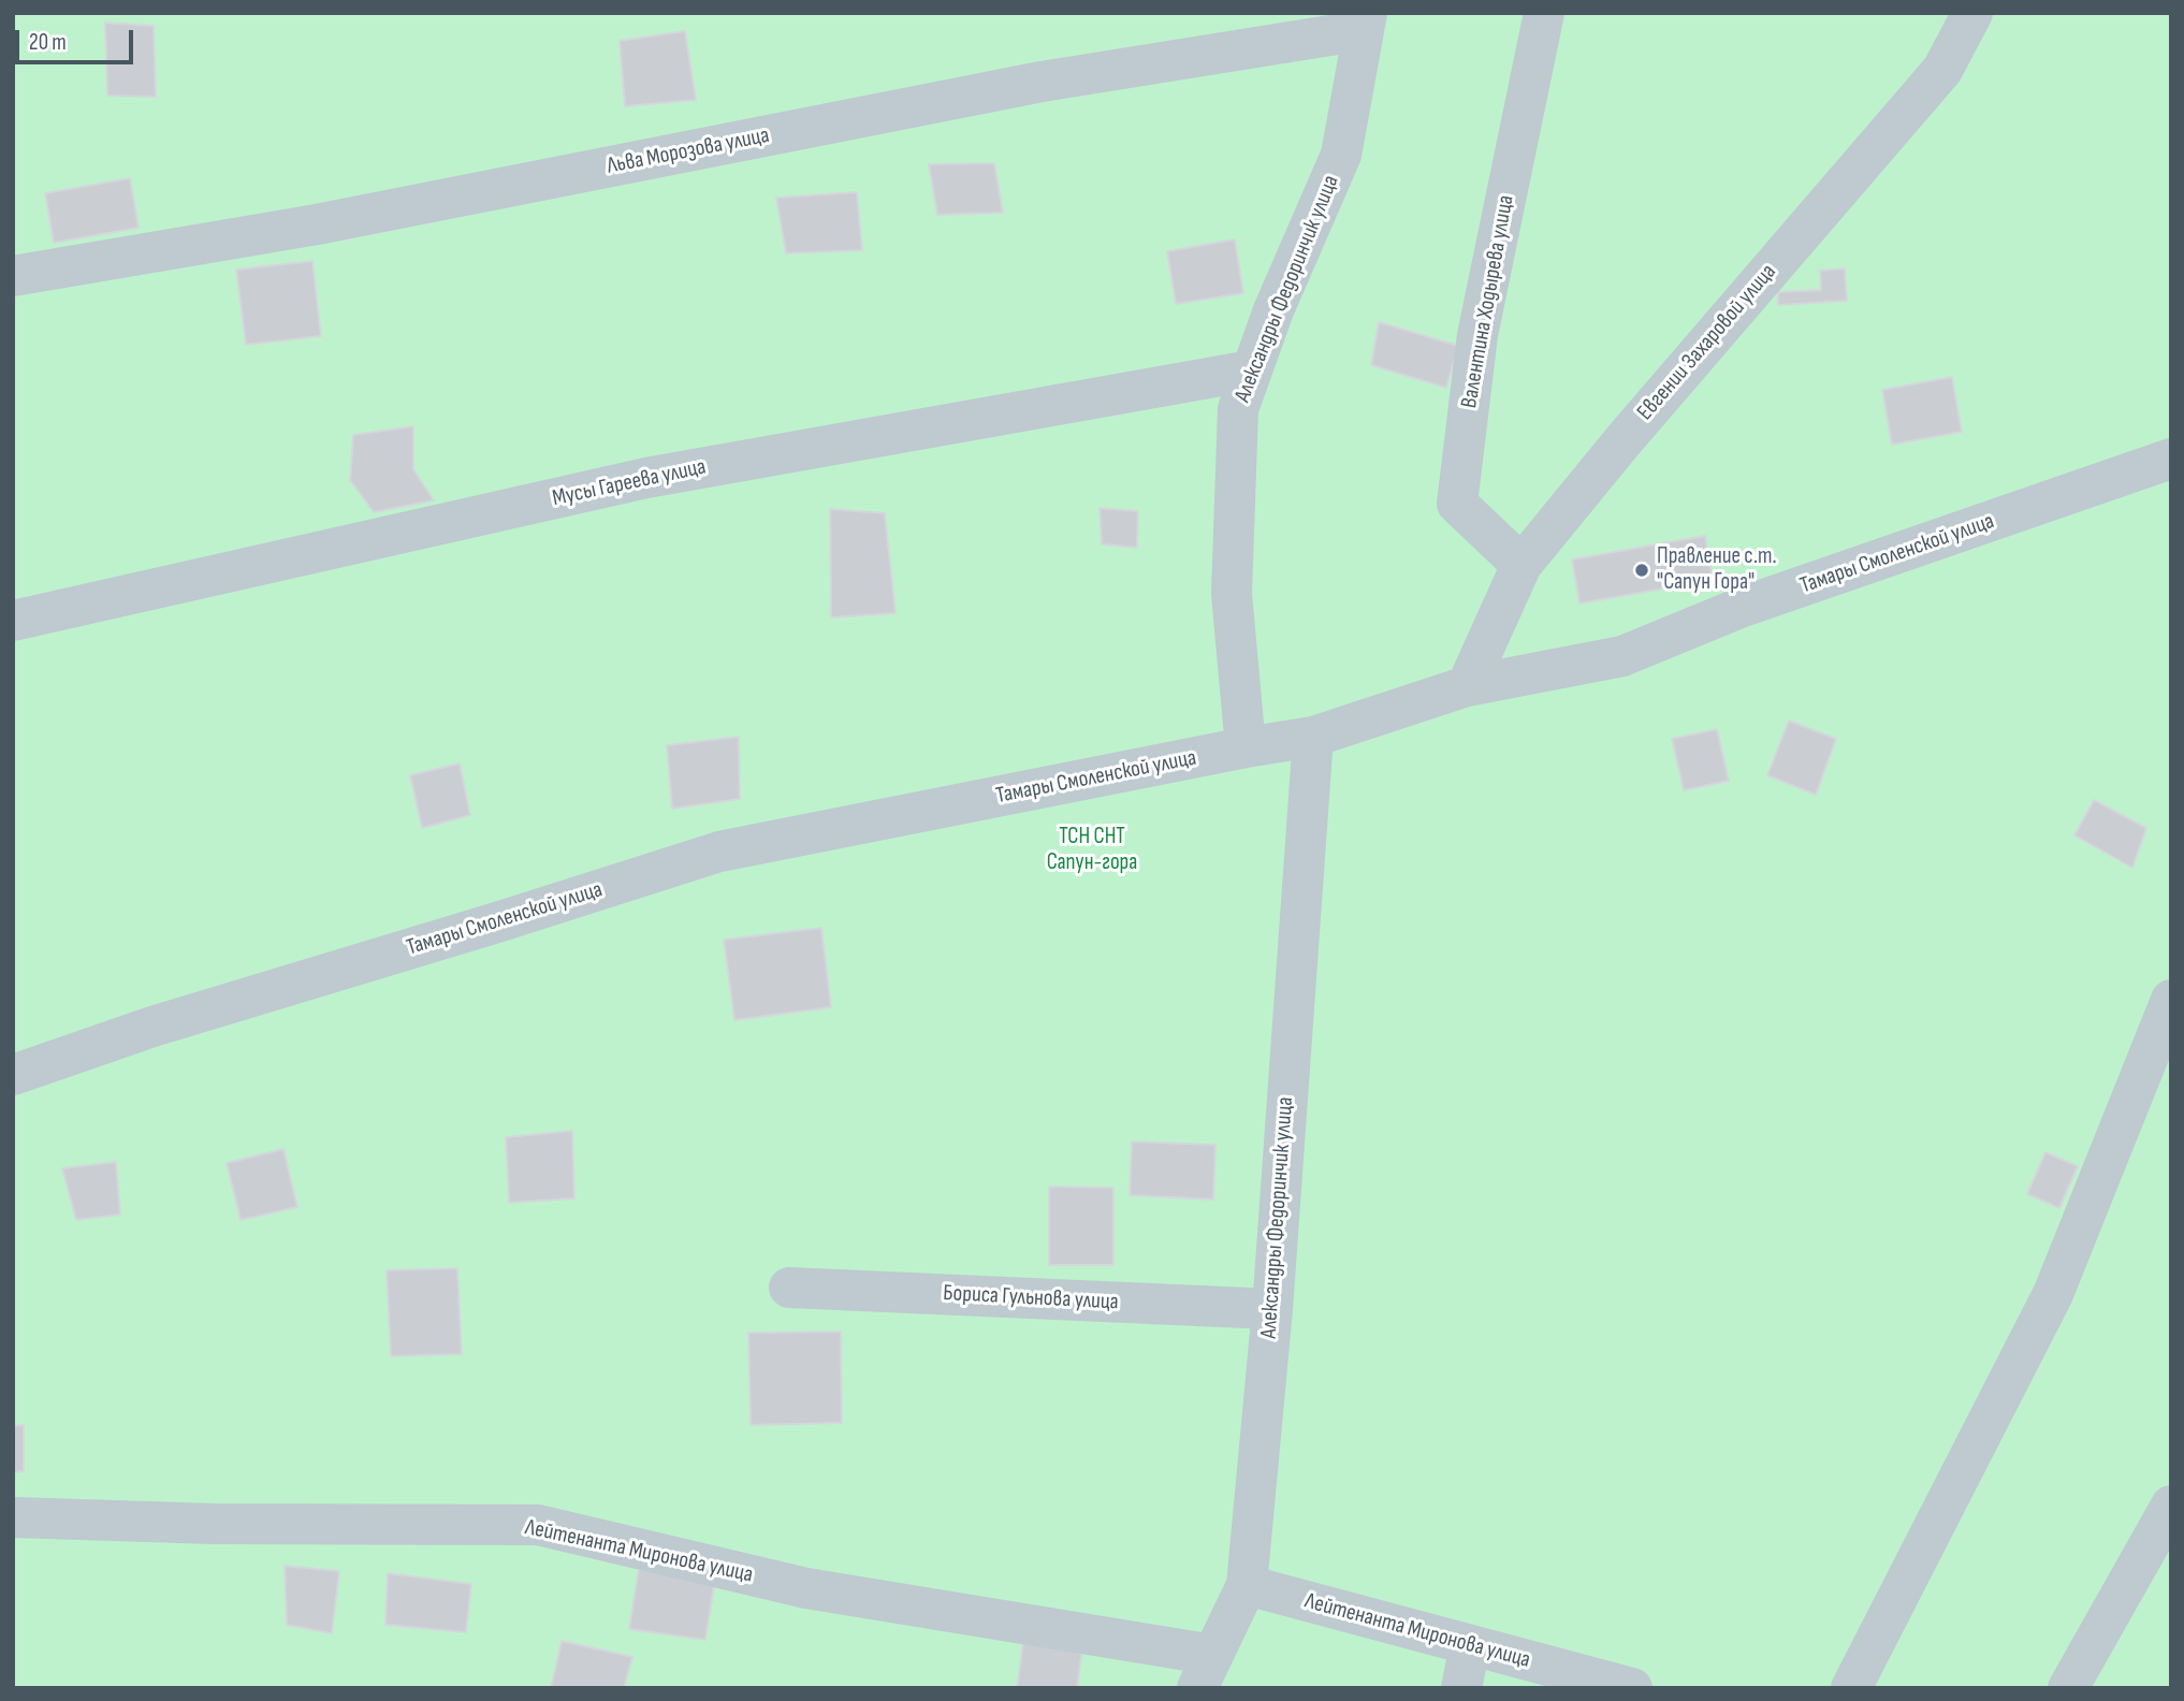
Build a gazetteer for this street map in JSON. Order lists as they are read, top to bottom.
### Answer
{
  "streets": {
    "lane": [
      "Льва Морозова улица",
      "Александры Федоринчик улица",
      "Валентина Ходырева улица",
      "Евгении Захаровой улица",
      "Мусы Гареева улица",
      "Тамары Смоленской улица",
      "Бориса Гульнова улица",
      "Лейтенанта Миронова улица"
    ]
  },
  "crossings": [
    ["Льва Морозова улица", "Александры Федоринчик улица"],
    ["Александры Федоринчик улица", "Мусы Гареева улица"],
    ["Александры Федоринчик улица", "Тамары Смоленской улица"],
    ["Александры Федоринчик улица", "Бориса Гульнова улица"],
    ["Александры Федоринчик улица", "Лейтенанта Миронова улица"],
    ["Валентина Ходырева улица", "Евгении Захаровой улица"],
    ["Евгении Захаровой улица", "Тамары Смоленской улица"]
  ],
  "parks": ["ТСН СНТ Сапун-гора"],
  "places": ["Правление с.т. \"Сапун Гора\""],
  "scale_bar": "20 m"
}
